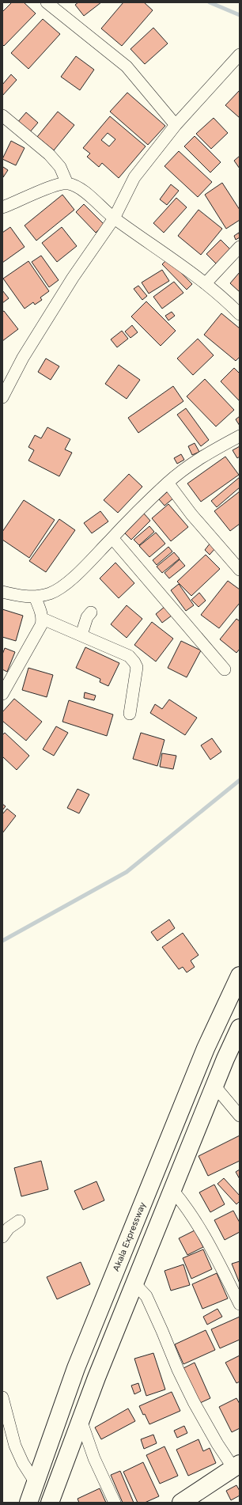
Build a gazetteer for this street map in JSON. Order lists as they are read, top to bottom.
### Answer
{
  "streets": {
    "main road": ["Akala Expressway"]
  }
}
